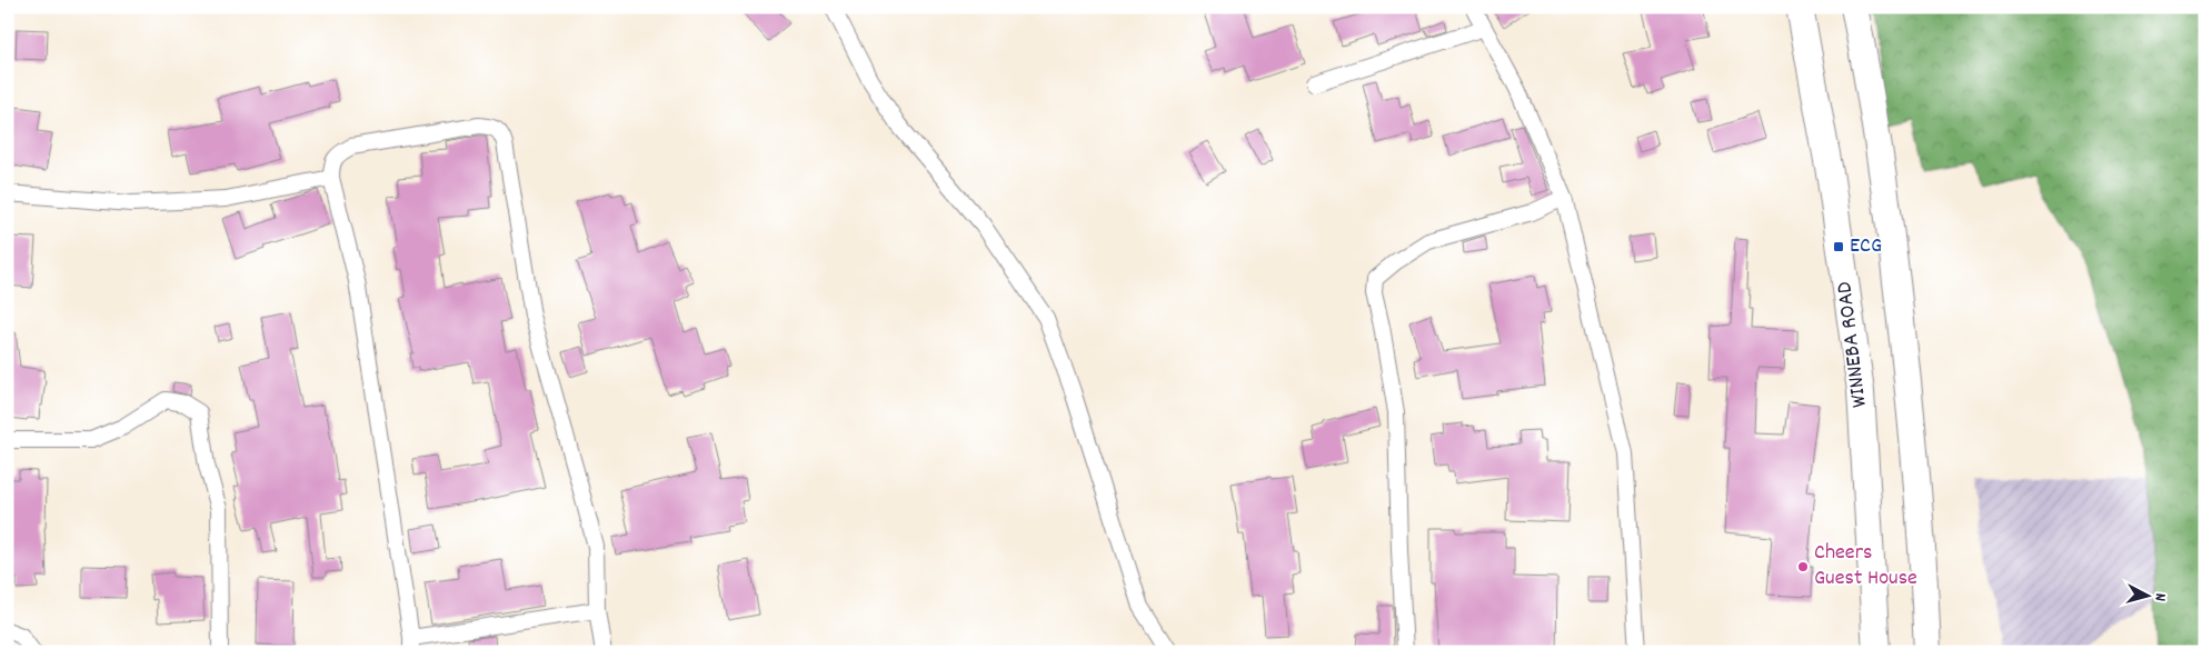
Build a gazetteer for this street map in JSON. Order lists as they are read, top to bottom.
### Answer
{
  "streets": {
    "highway": ["WINNEBA ROAD"]
  },
  "places": {
    "transit": ["ECG"],
    "other": ["Cheers Guest House"]
  },
  "north": "right"
}
